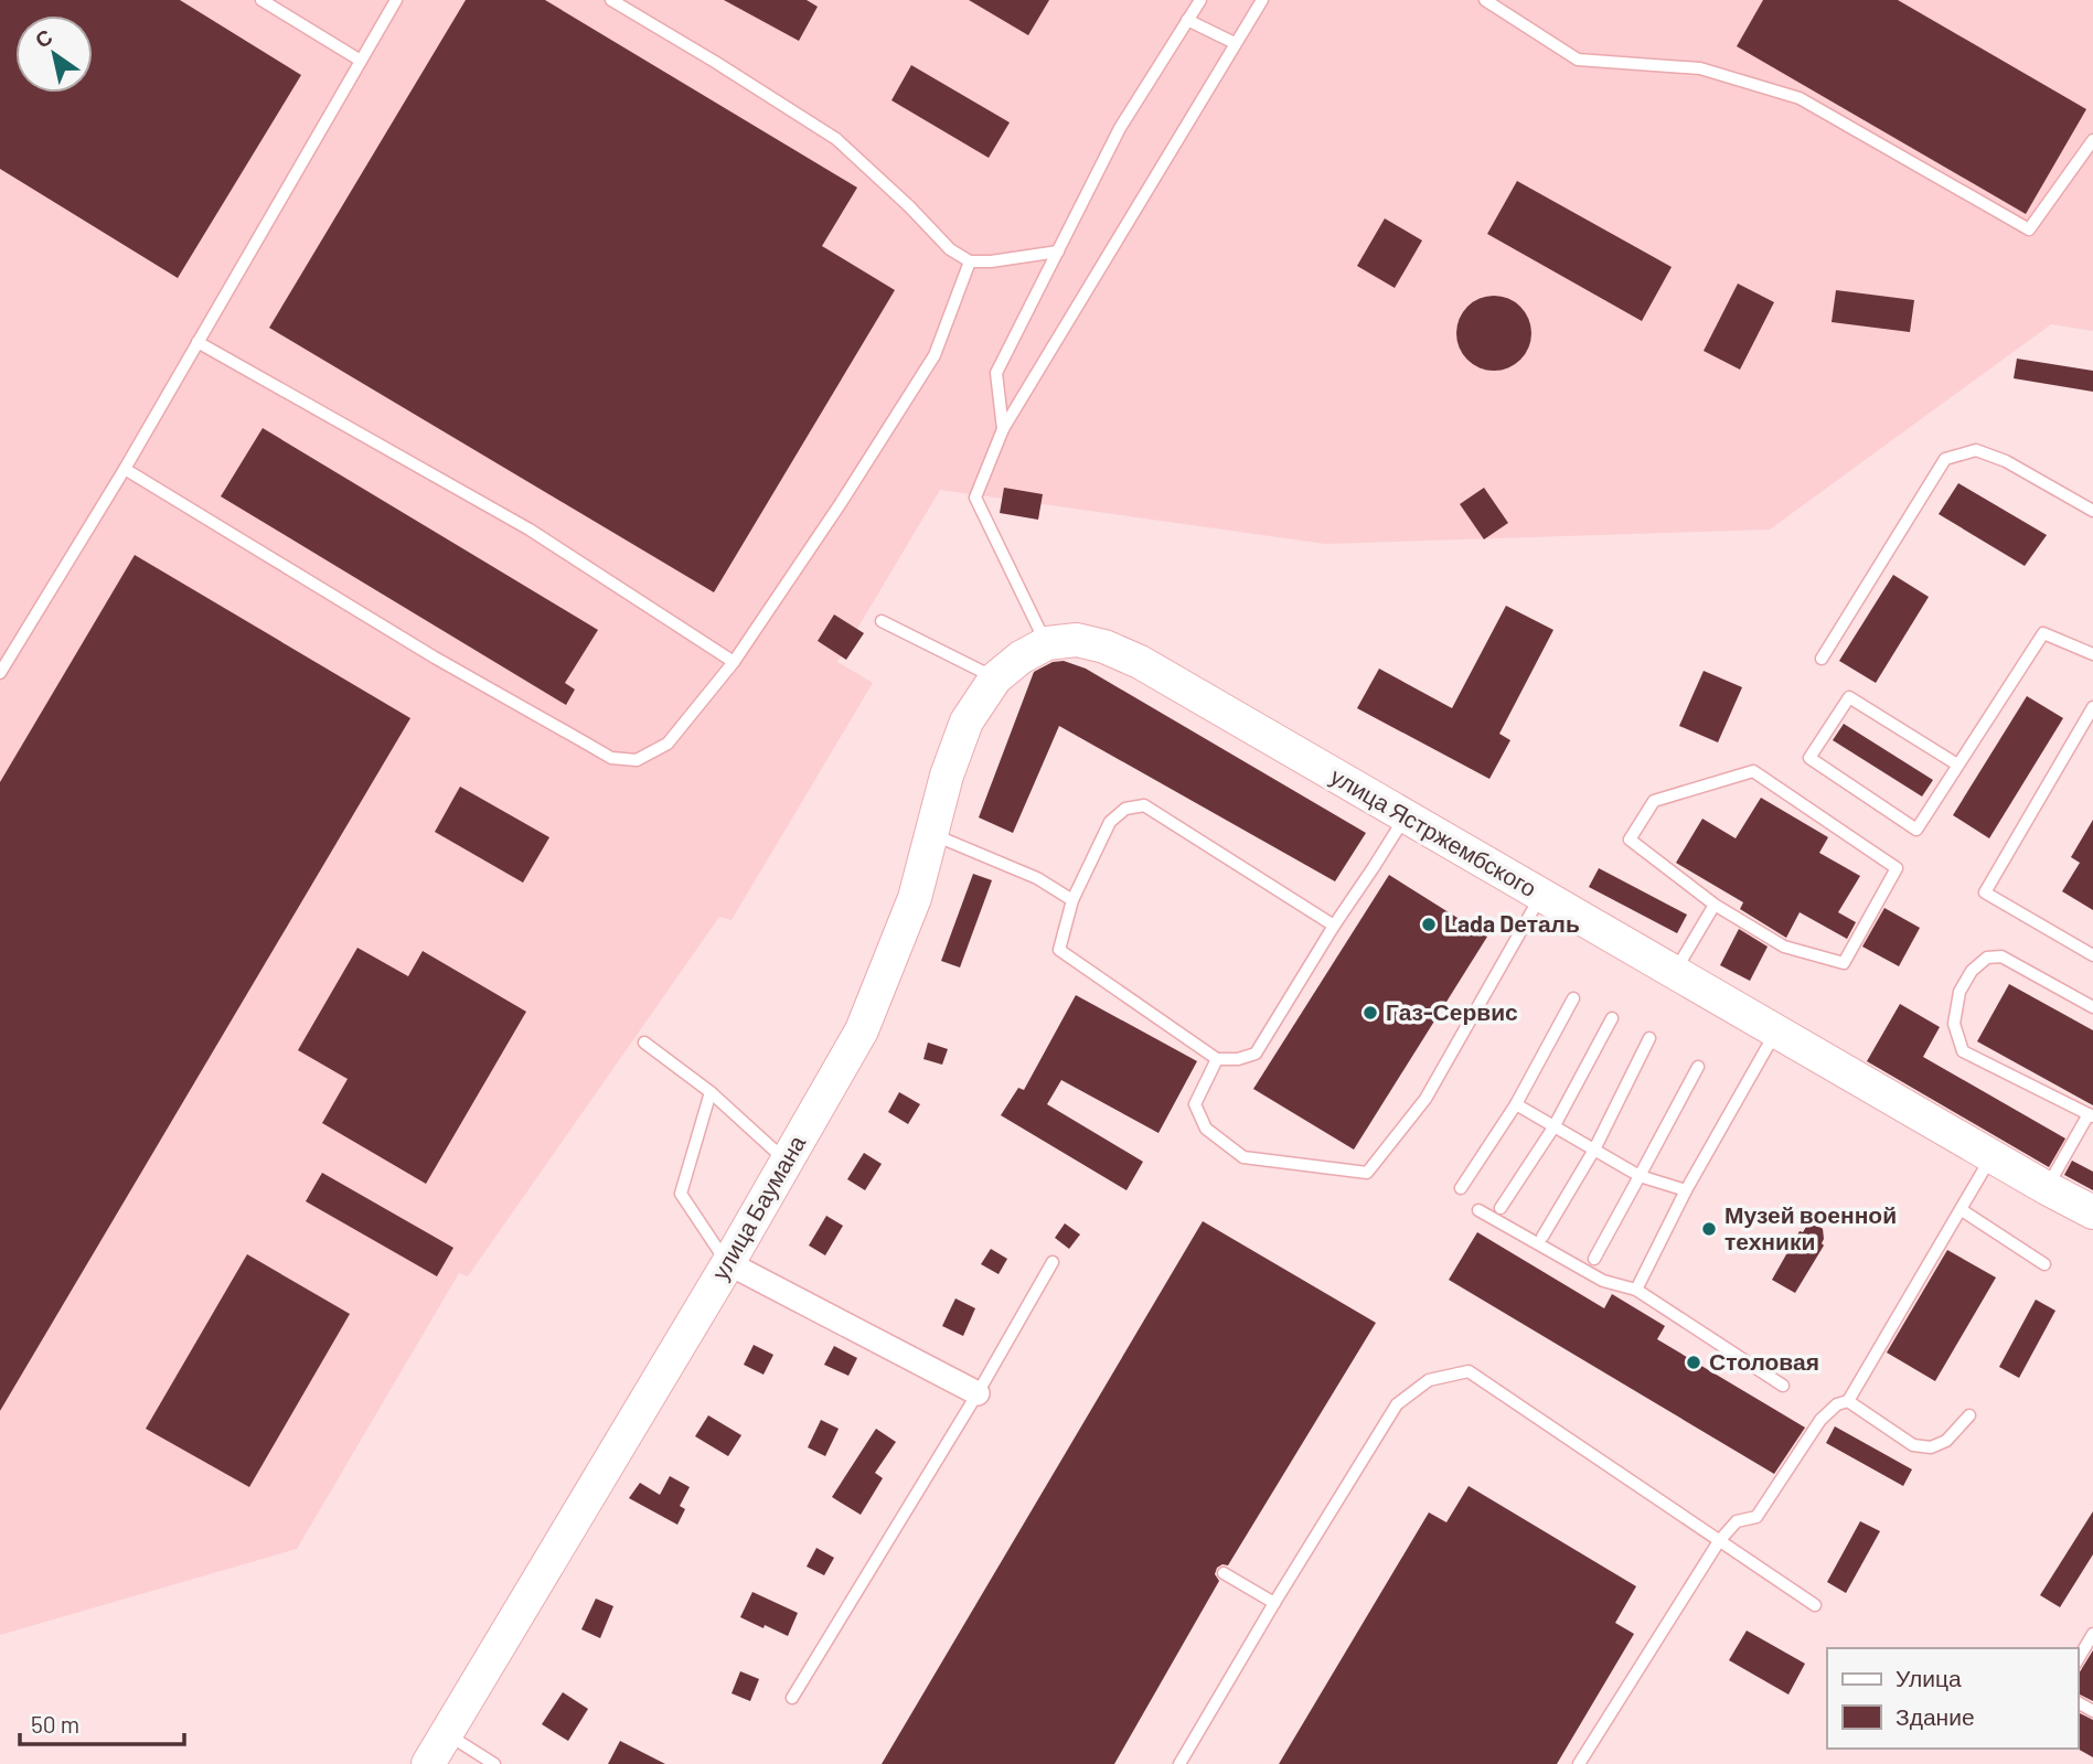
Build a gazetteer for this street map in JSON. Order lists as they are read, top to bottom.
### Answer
{
  "streets": {
    "main road": ["улица Ястржембского", "улица Баумана"]
  },
  "crossings": [
    ["улица Ястржембского", "улица Баумана"]
  ],
  "places": [
    "Lada Dеталь",
    "Газ-Сервис",
    "Музей военной техники",
    "Столовая"
  ],
  "legend": ["Улица", "Здание"],
  "scale_bar": "50 m",
  "north": "top left"
}
